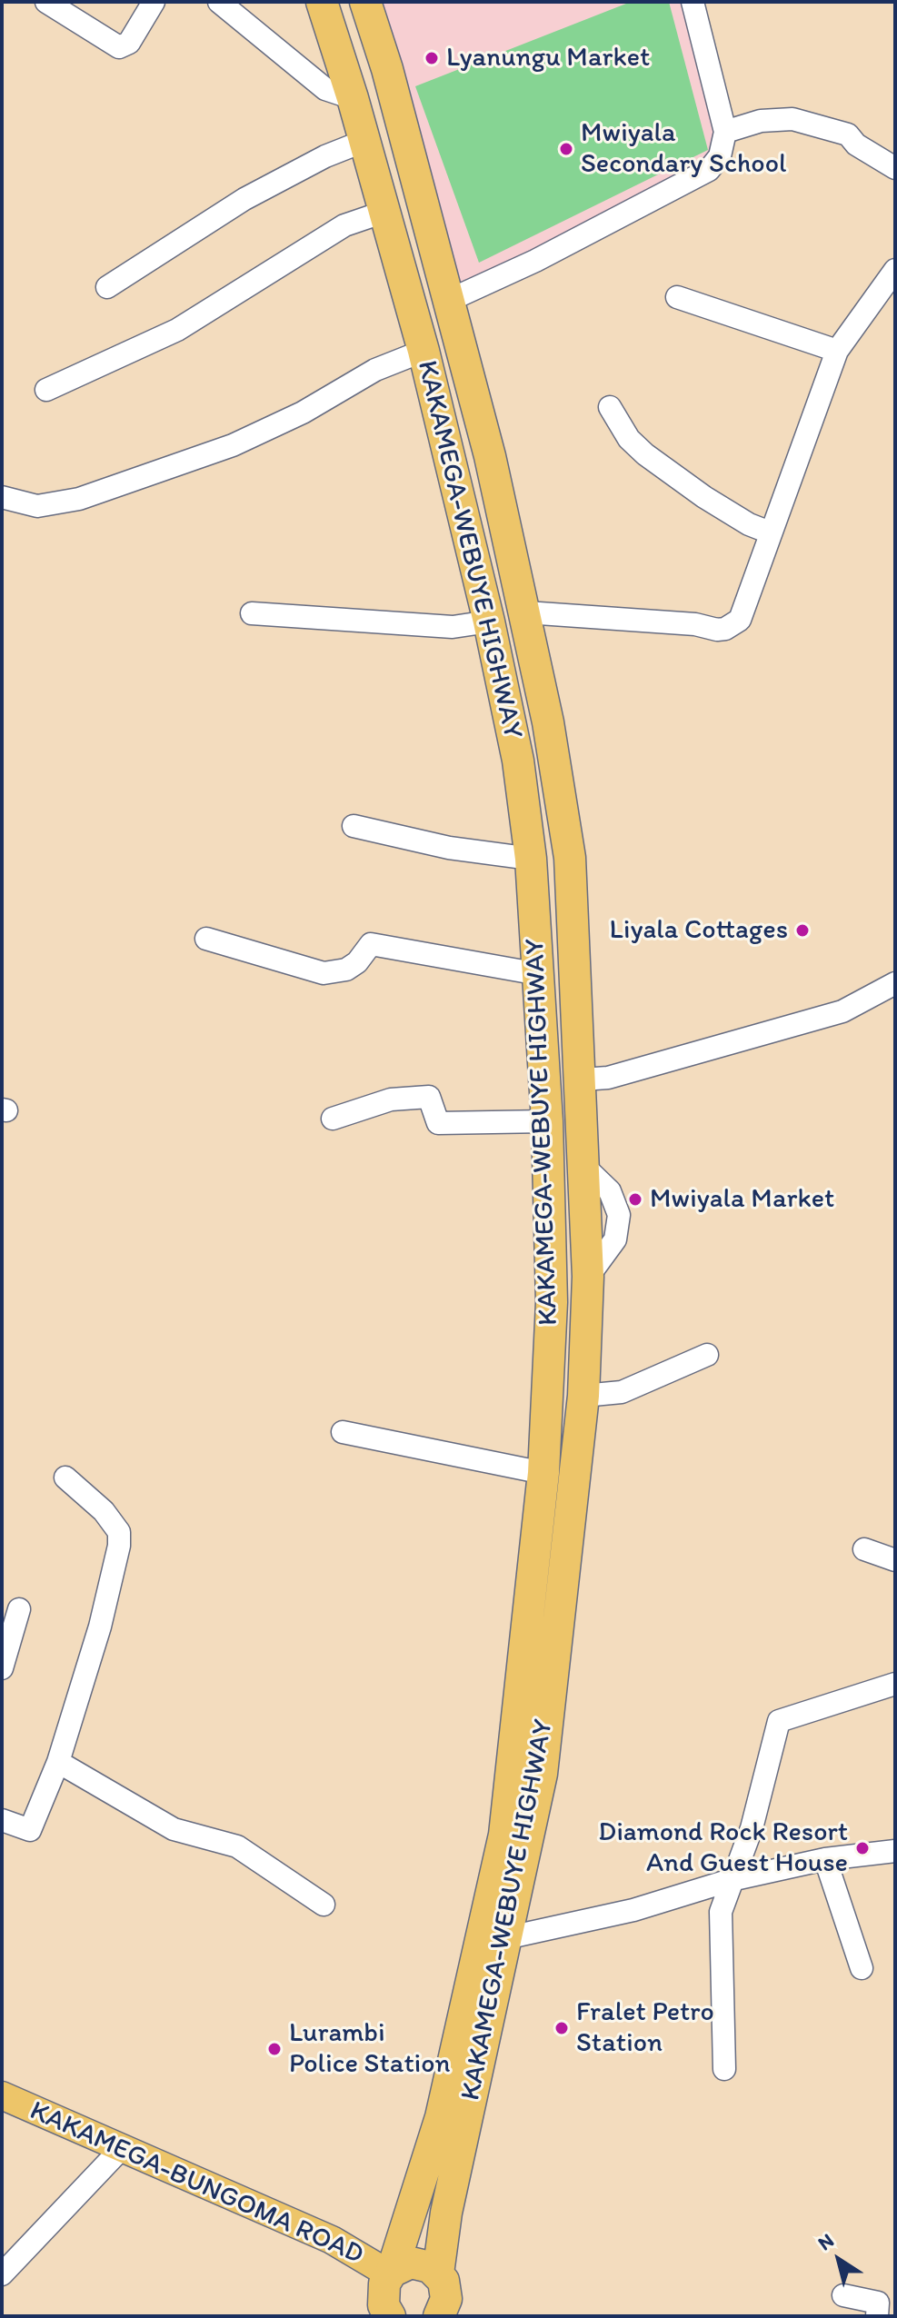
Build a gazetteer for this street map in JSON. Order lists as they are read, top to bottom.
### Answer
{
  "streets": {
    "highway": ["KAKAMEGA-WEBUYE HIGHWAY"],
    "main road": ["KAKAMEGA-BUNGOMA ROAD"]
  },
  "crossings": [
    ["KAKAMEGA-WEBUYE HIGHWAY", "KAKAMEGA-BUNGOMA ROAD"]
  ],
  "places": [
    "Lyanungu Market",
    "Mwiyala Secondary School",
    "Liyala Cottages",
    "Mwiyala Market",
    "Diamond Rock Resort And Guest House",
    "Fralet Petro Station",
    "Lurambi Police Station"
  ],
  "north": "top left"
}
